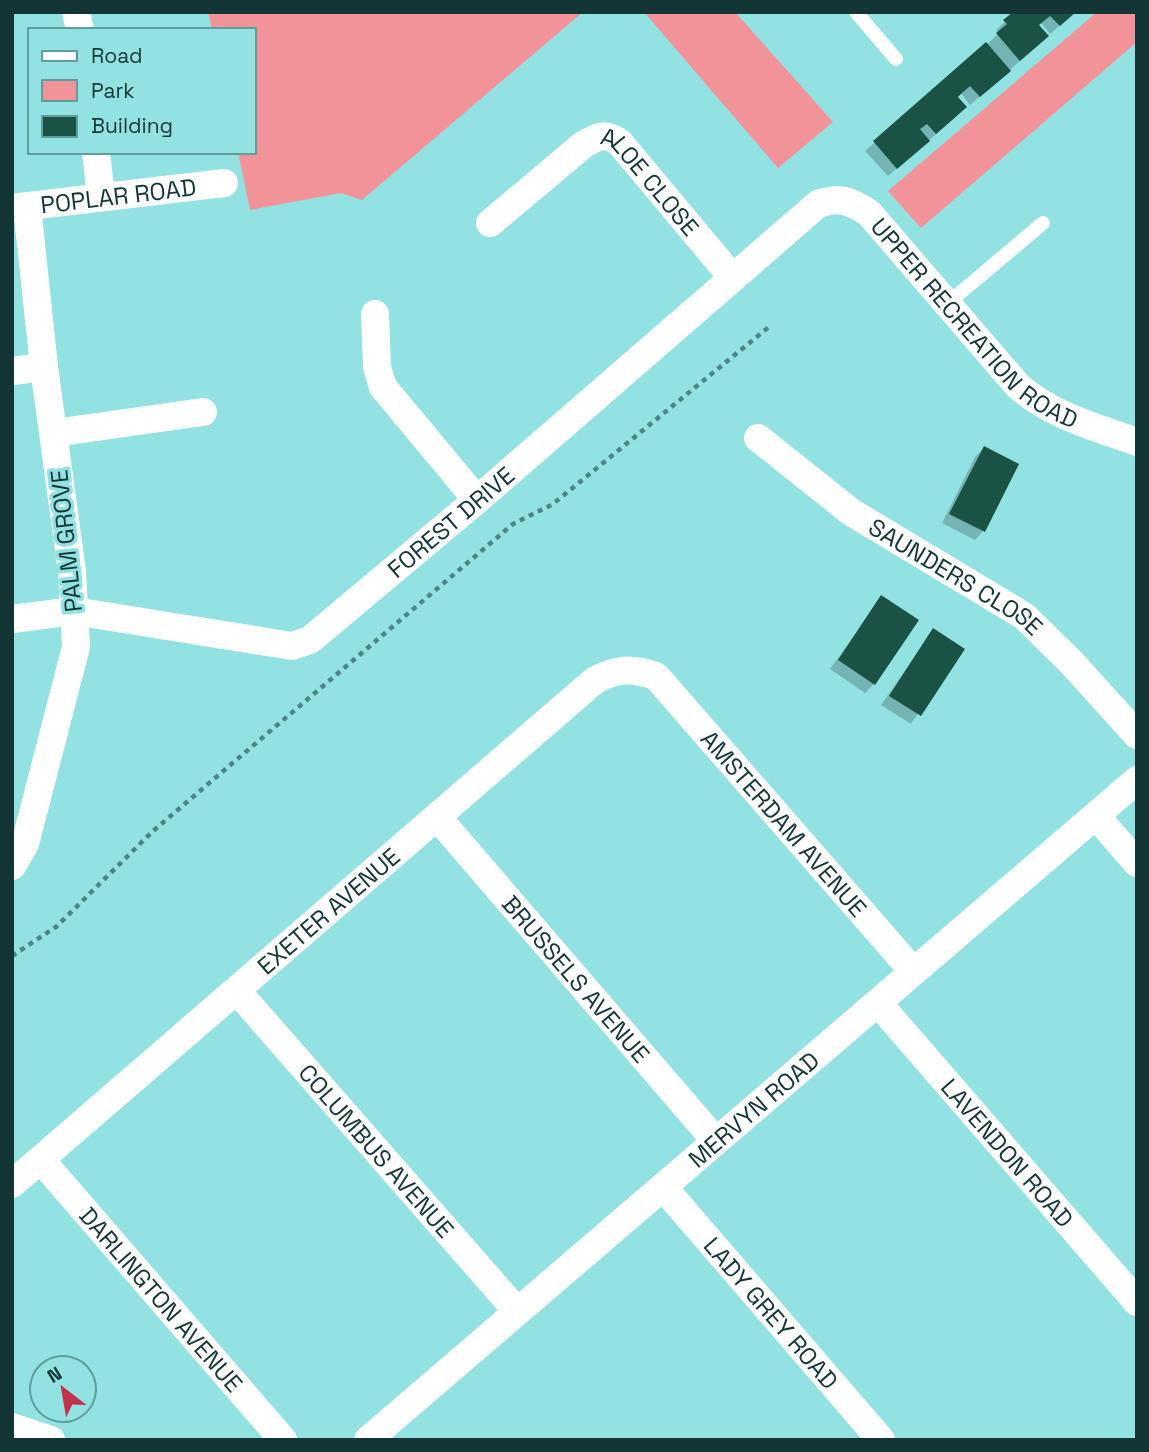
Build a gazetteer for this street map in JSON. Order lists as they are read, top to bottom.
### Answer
{
  "streets": {
    "street": [
      "ALOE CLOSE",
      "POPLAR ROAD",
      "UPPER RECREATION ROAD",
      "FOREST DRIVE",
      "PALM GROVE",
      "SAUNDERS CLOSE",
      "AMSTERDAM AVENUE",
      "EXETER AVENUE",
      "BRUSSELS AVENUE",
      "MERVYN ROAD",
      "COLUMBUS AVENUE",
      "LAVENDON ROAD",
      "DARLINGTON AVENUE",
      "LADY GREY ROAD"
    ]
  },
  "crossings": [
    ["ALOE CLOSE", "FOREST DRIVE"],
    ["POPLAR ROAD", "PALM GROVE"],
    ["UPPER RECREATION ROAD", "FOREST DRIVE"],
    ["FOREST DRIVE", "PALM GROVE"],
    ["AMSTERDAM AVENUE", "EXETER AVENUE"],
    ["AMSTERDAM AVENUE", "MERVYN ROAD"],
    ["EXETER AVENUE", "BRUSSELS AVENUE"],
    ["EXETER AVENUE", "COLUMBUS AVENUE"],
    ["EXETER AVENUE", "DARLINGTON AVENUE"],
    ["BRUSSELS AVENUE", "MERVYN ROAD"],
    ["MERVYN ROAD", "COLUMBUS AVENUE"],
    ["MERVYN ROAD", "LAVENDON ROAD"],
    ["MERVYN ROAD", "LADY GREY ROAD"]
  ],
  "legend": ["Road", "Park", "Building"],
  "north": "top left"
}
